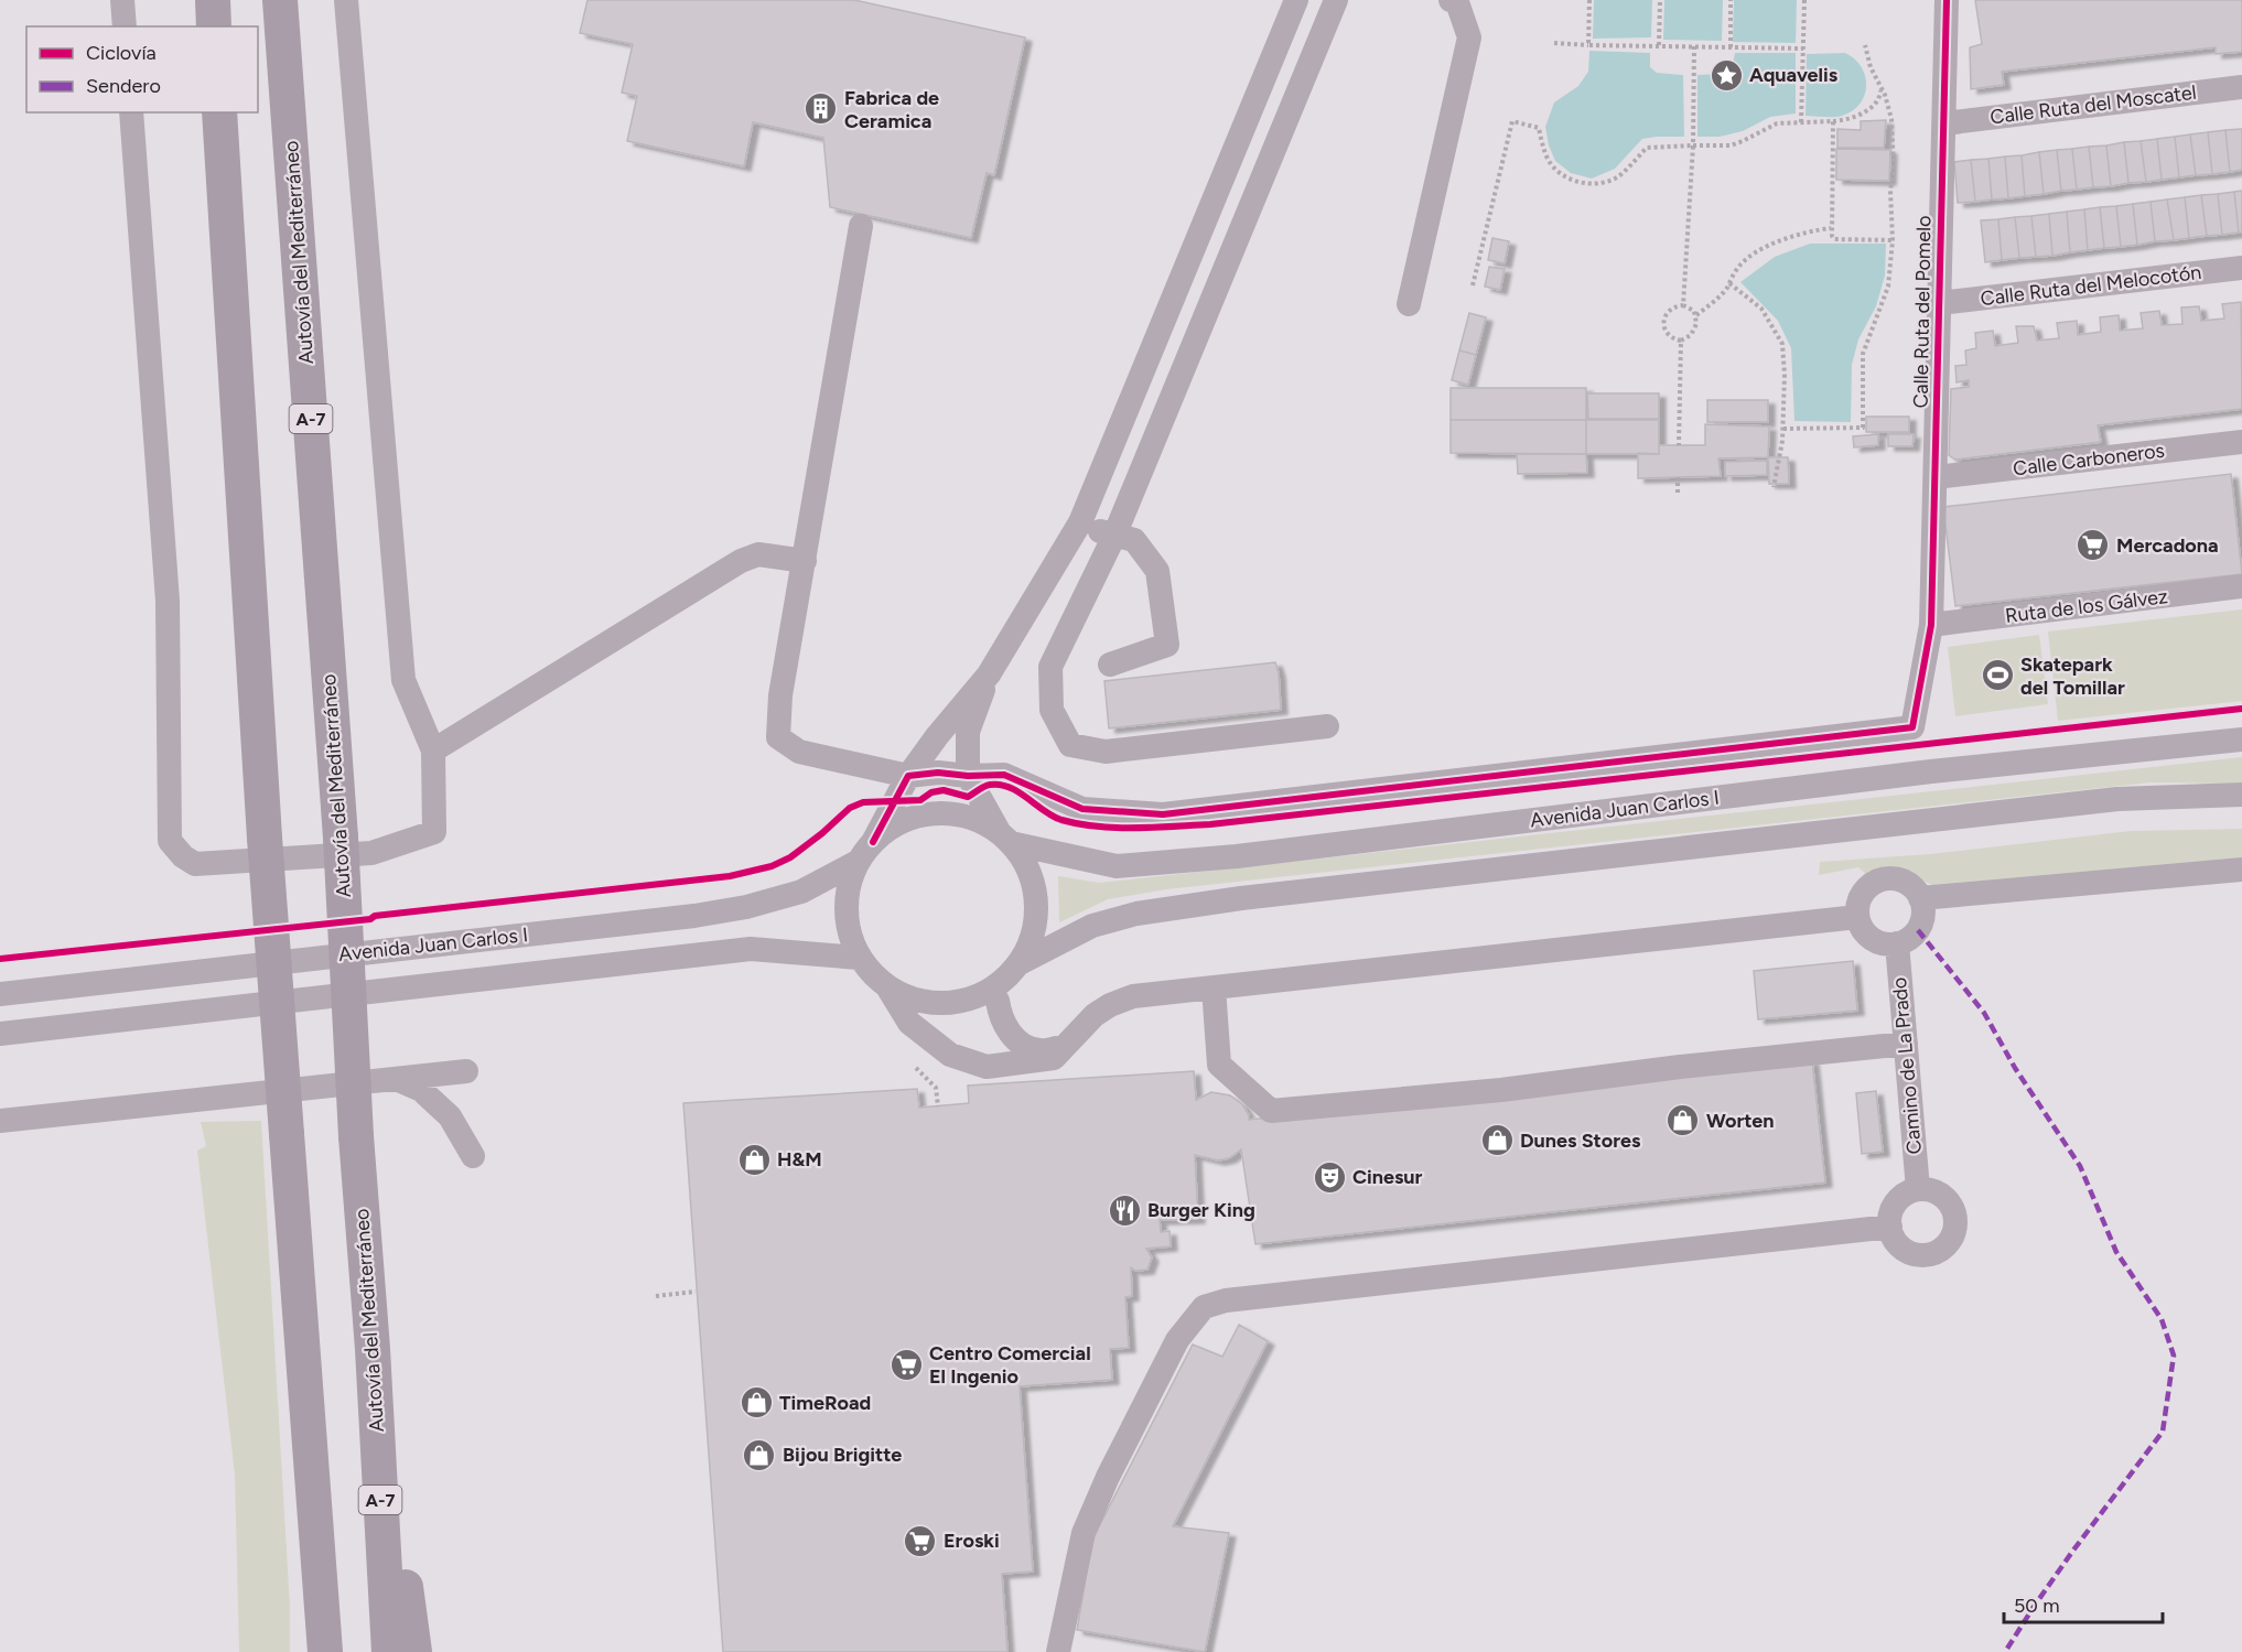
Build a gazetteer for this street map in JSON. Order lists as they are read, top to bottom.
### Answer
{
  "streets": {
    "highway": ["Autovía del Mediterráneo", "A-7"],
    "street": [
      "Calle Ruta del Moscatel",
      "Calle Ruta del Melocotón",
      "Calle Ruta del Pomelo",
      "Calle Carboneros",
      "Ruta de los Gálvez",
      "Avenida Juan Carlos I",
      "Camino de La Prado"
    ]
  },
  "crossings": [
    ["Calle Ruta del Moscatel", "Calle Ruta del Pomelo"],
    ["Calle Ruta del Melocotón", "Calle Ruta del Pomelo"],
    ["Calle Ruta del Pomelo", "Calle Carboneros"],
    ["Calle Ruta del Pomelo", "Ruta de los Gálvez"]
  ],
  "places": {
    "place": ["Aquavelis"],
    "building": ["Fabrica de Ceramica"],
    "supermarket": ["Mercadona", "Centro Comercial El Ingenio", "Eroski"],
    "sports": ["Skatepark del Tomillar"],
    "shop": [
      "Worten",
      "Dunes Stores",
      "H&M",
      "TimeRoad",
      "Bijou Brigitte"
    ],
    "theatre": ["Cinesur"],
    "restaurant": ["Burger King"]
  },
  "legend": ["Ciclovía", "Sendero"],
  "scale_bar": "50 m"
}
